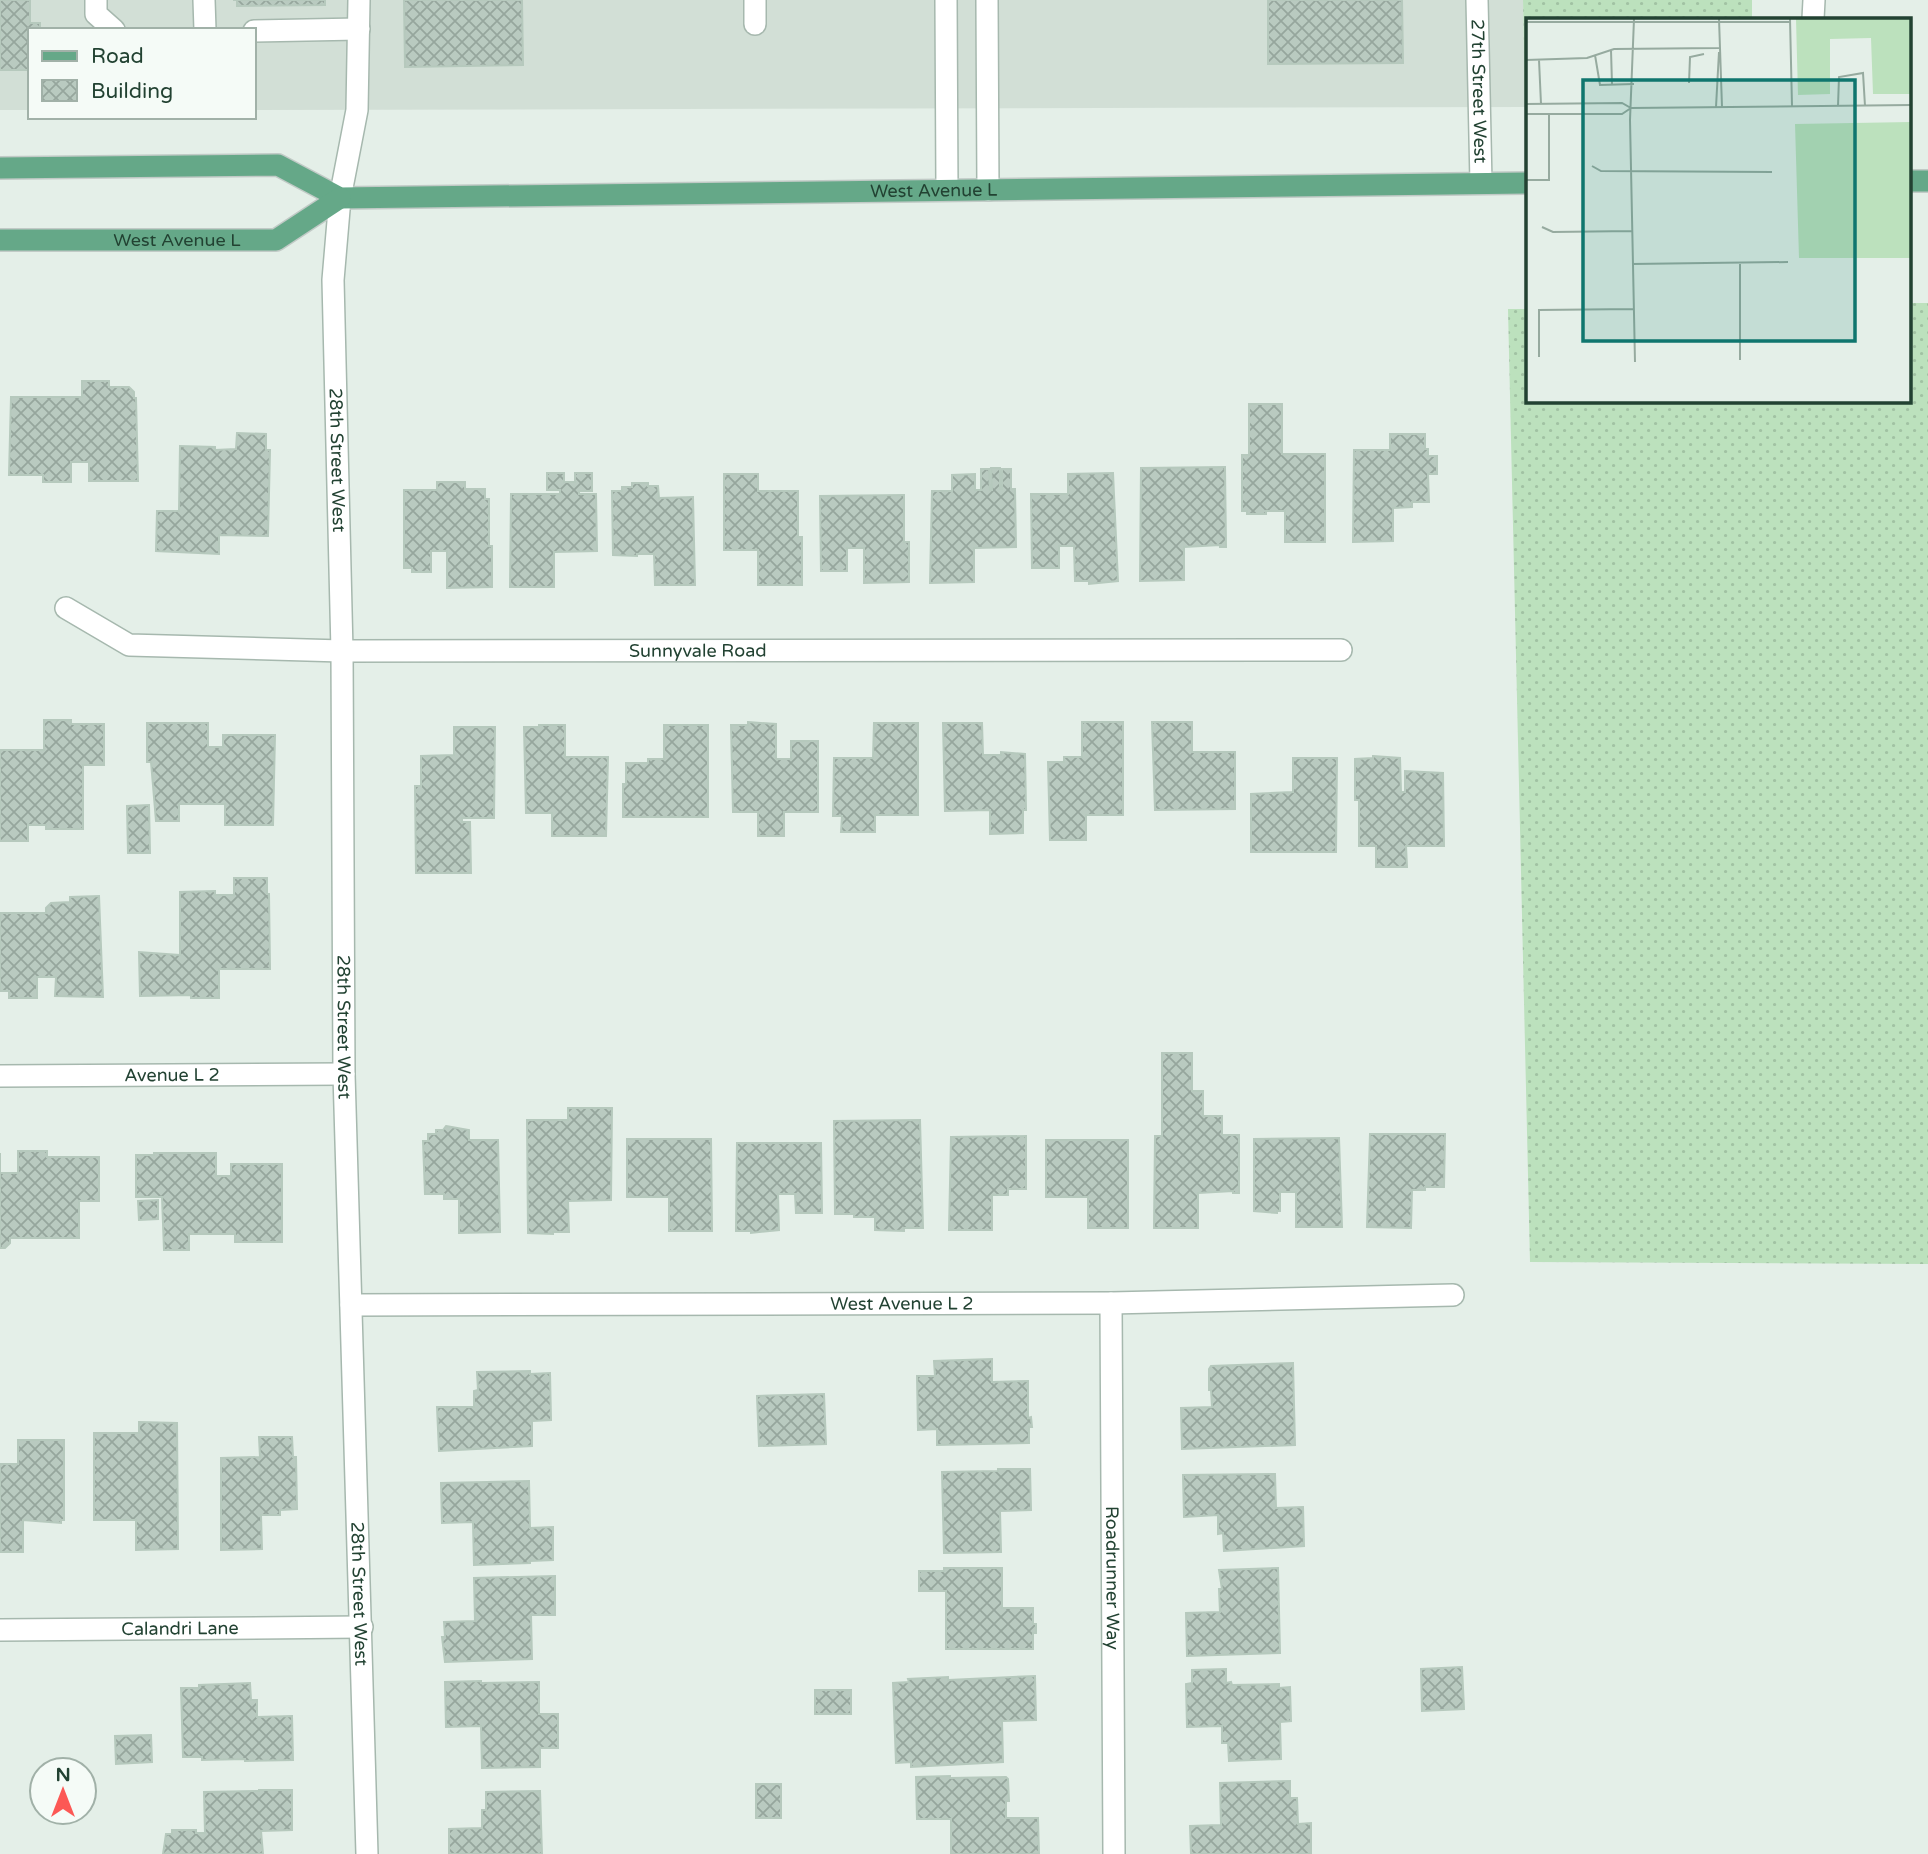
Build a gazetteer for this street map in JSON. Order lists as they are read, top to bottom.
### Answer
{
  "streets": {
    "main road": ["West Avenue L"],
    "street": [
      "27th Street West",
      "28th Street West",
      "Sunnyvale Road",
      "Avenue L 2",
      "West Avenue L 2",
      "Roadrunner Way",
      "Calandri Lane"
    ]
  },
  "crossings": [
    ["27th Street West", "West Avenue L"],
    ["West Avenue L", "28th Street West"],
    ["28th Street West", "Sunnyvale Road"],
    ["28th Street West", "Avenue L 2"],
    ["28th Street West", "West Avenue L 2"],
    ["28th Street West", "Calandri Lane"],
    ["West Avenue L 2", "Roadrunner Way"]
  ],
  "legend": ["Road", "Building"],
  "north": "top"
}
